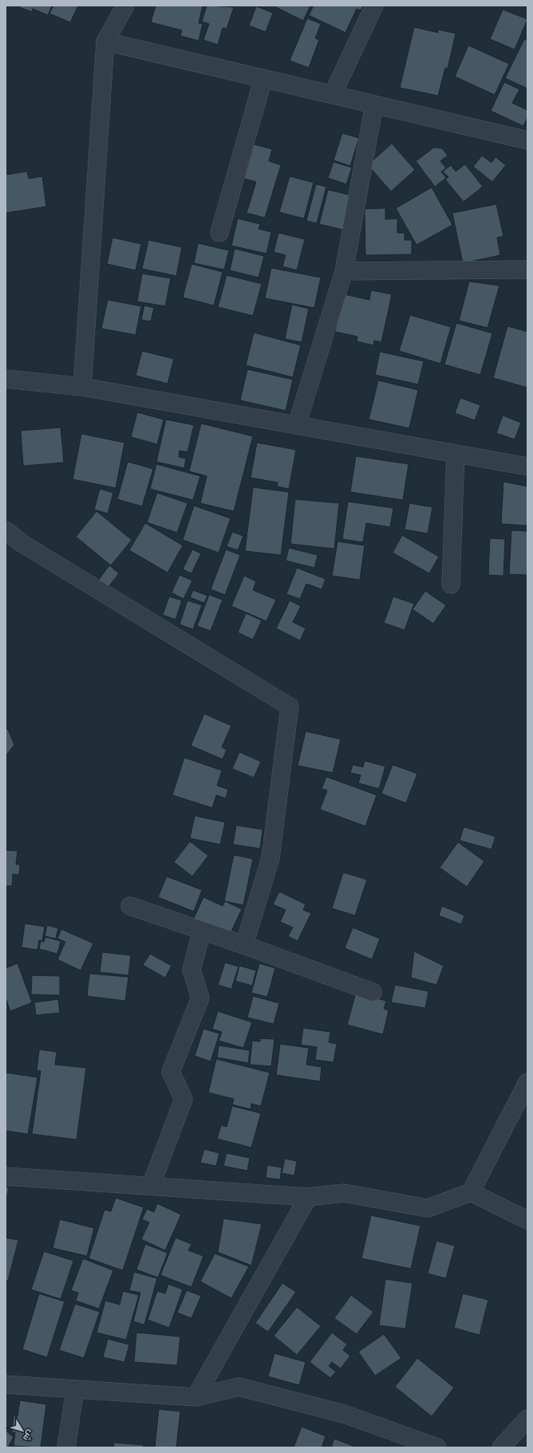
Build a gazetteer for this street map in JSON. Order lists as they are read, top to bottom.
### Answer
{
  "north": "bottom right"
}
